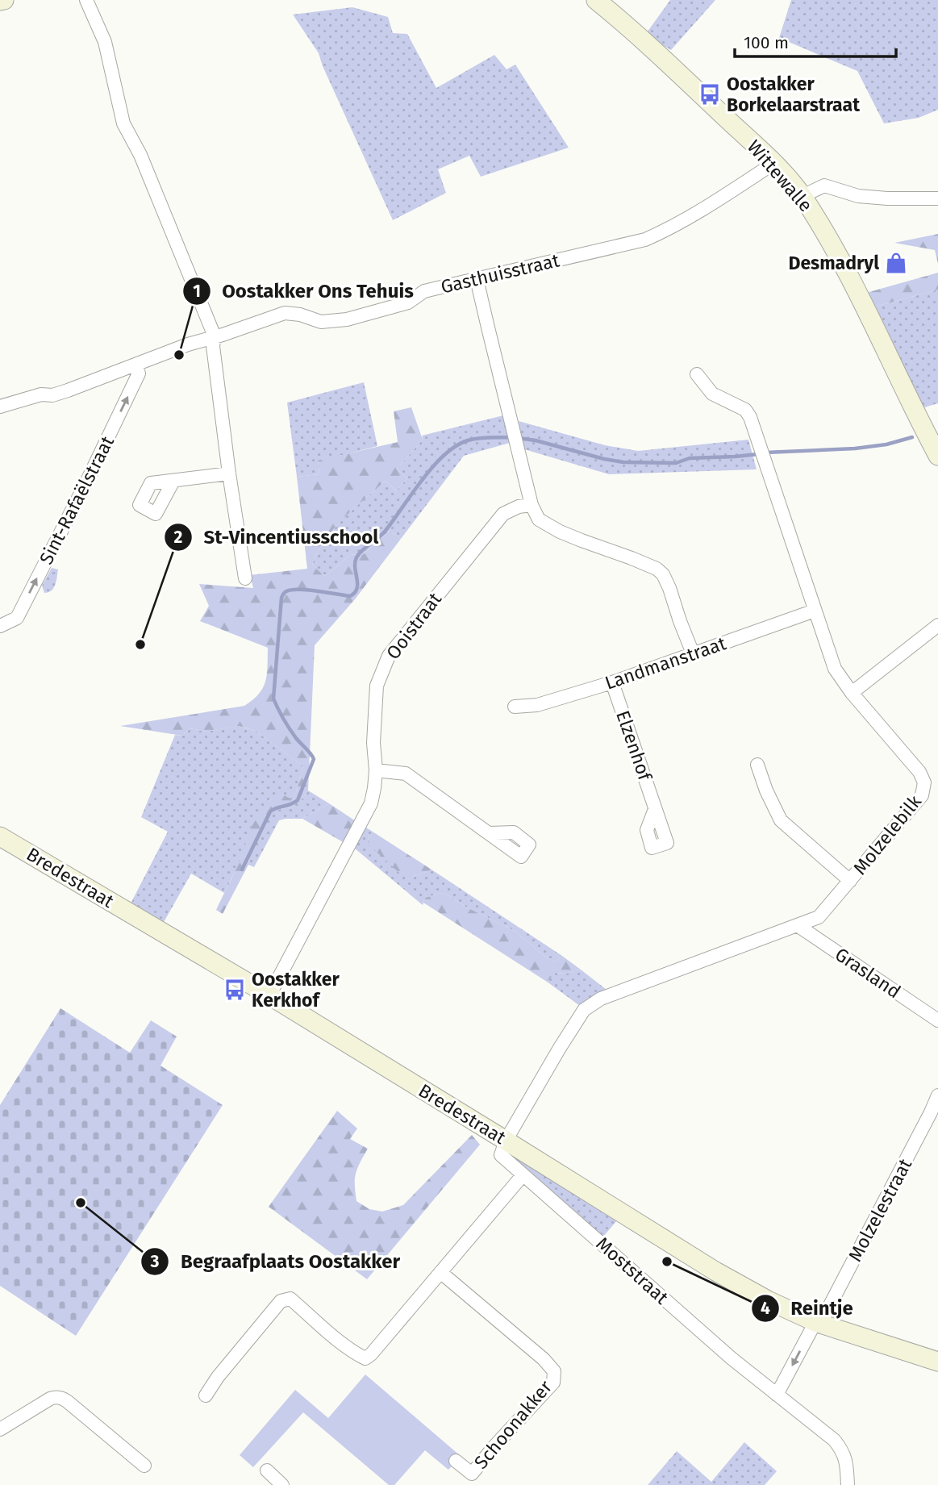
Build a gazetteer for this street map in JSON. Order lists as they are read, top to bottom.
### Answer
{
  "streets": {
    "street": [
      "Wittewalle",
      "Gasthuisstraat",
      "Sint-Rafaëlstraat",
      "Ooistraat",
      "Landmanstraat",
      "Elzenhof",
      "Molzelebilk",
      "Bredestraat",
      "Grasland",
      "Molzelestraat",
      "Moststraat",
      "Schoonakker"
    ]
  },
  "crossings": [
    ["Wittewalle", "Gasthuisstraat"],
    ["Gasthuisstraat", "Sint-Rafaëlstraat"],
    ["Ooistraat", "Bredestraat"],
    ["Landmanstraat", "Elzenhof"],
    ["Landmanstraat", "Molzelebilk"],
    ["Molzelebilk", "Bredestraat"],
    ["Molzelebilk", "Grasland"],
    ["Molzelebilk", "Moststraat"],
    ["Bredestraat", "Molzelestraat"],
    ["Bredestraat", "Moststraat"]
  ],
  "one_way": ["Sint-Rafaëlstraat"],
  "places": {
    "bus stop": ["Oostakker Borkelaarstraat", "Oostakker Kerkhof"],
    "shop": ["Desmadryl"],
    "other": [
      "Oostakker Ons Tehuis",
      "St-Vincentiusschool",
      "Begraafplaats Oostakker",
      "Reintje"
    ]
  },
  "scale_bar": "100 m"
}
